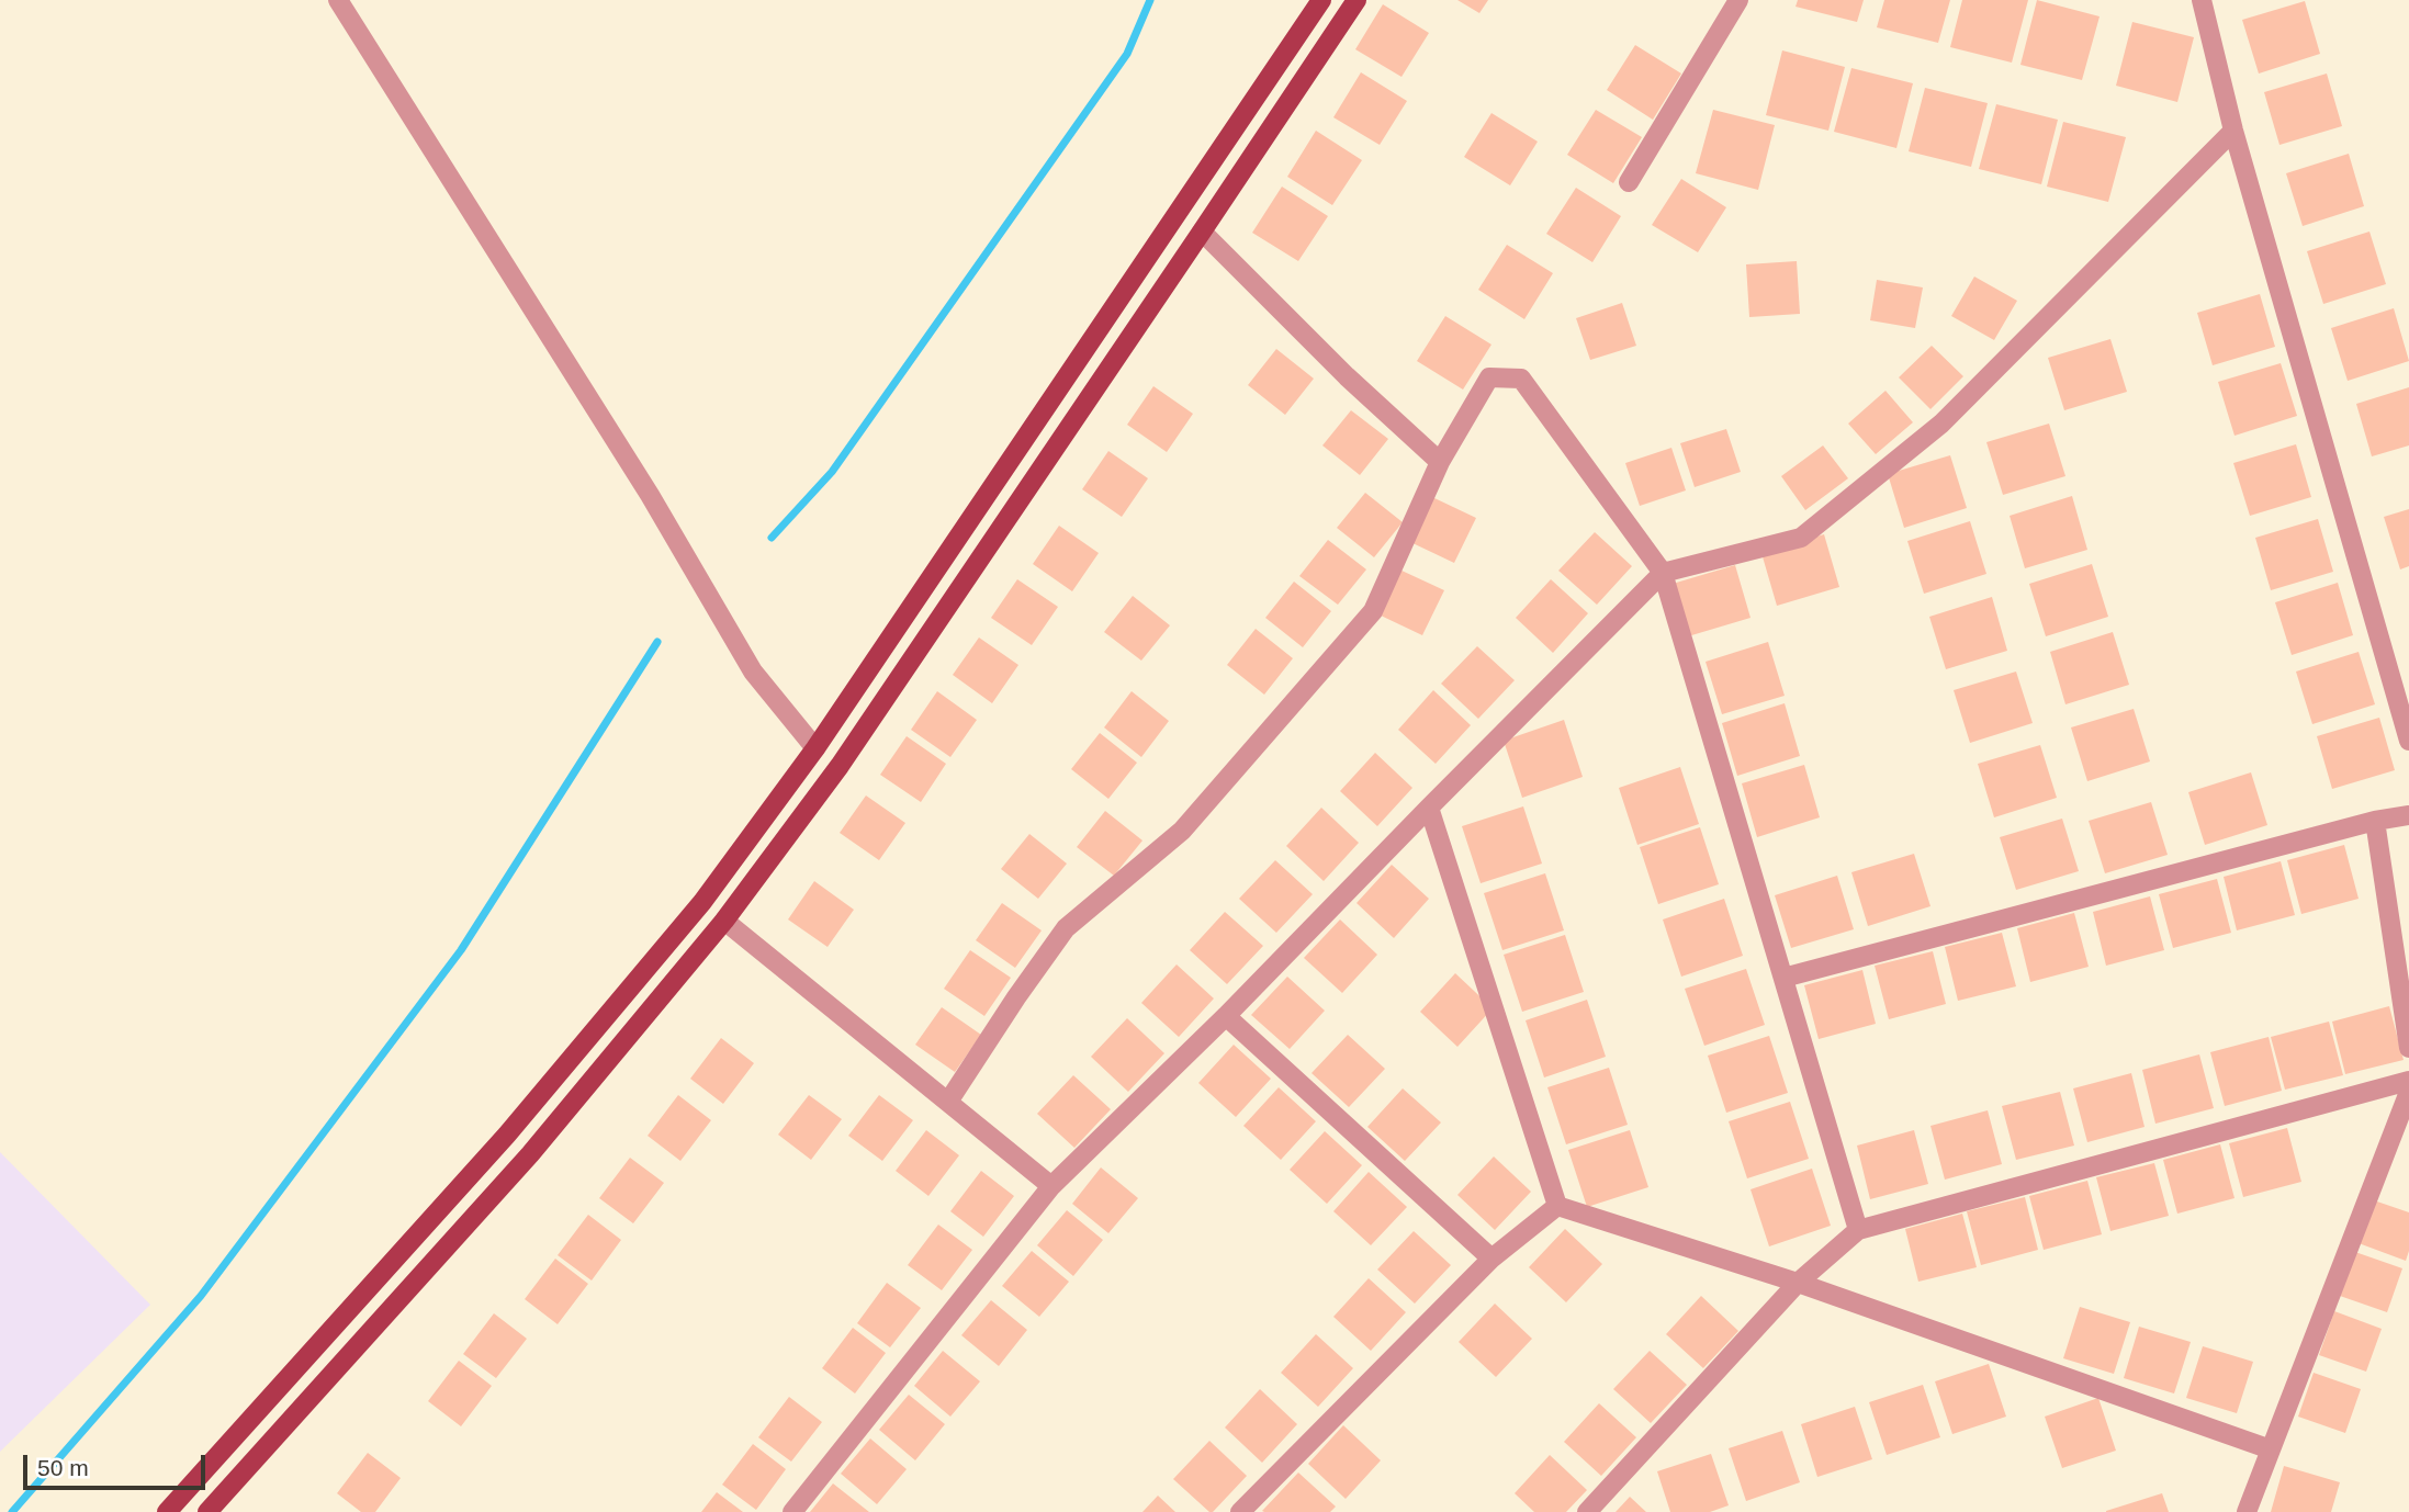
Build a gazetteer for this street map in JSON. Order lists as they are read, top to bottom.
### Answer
{
  "scale_bar": "50 m"
}
